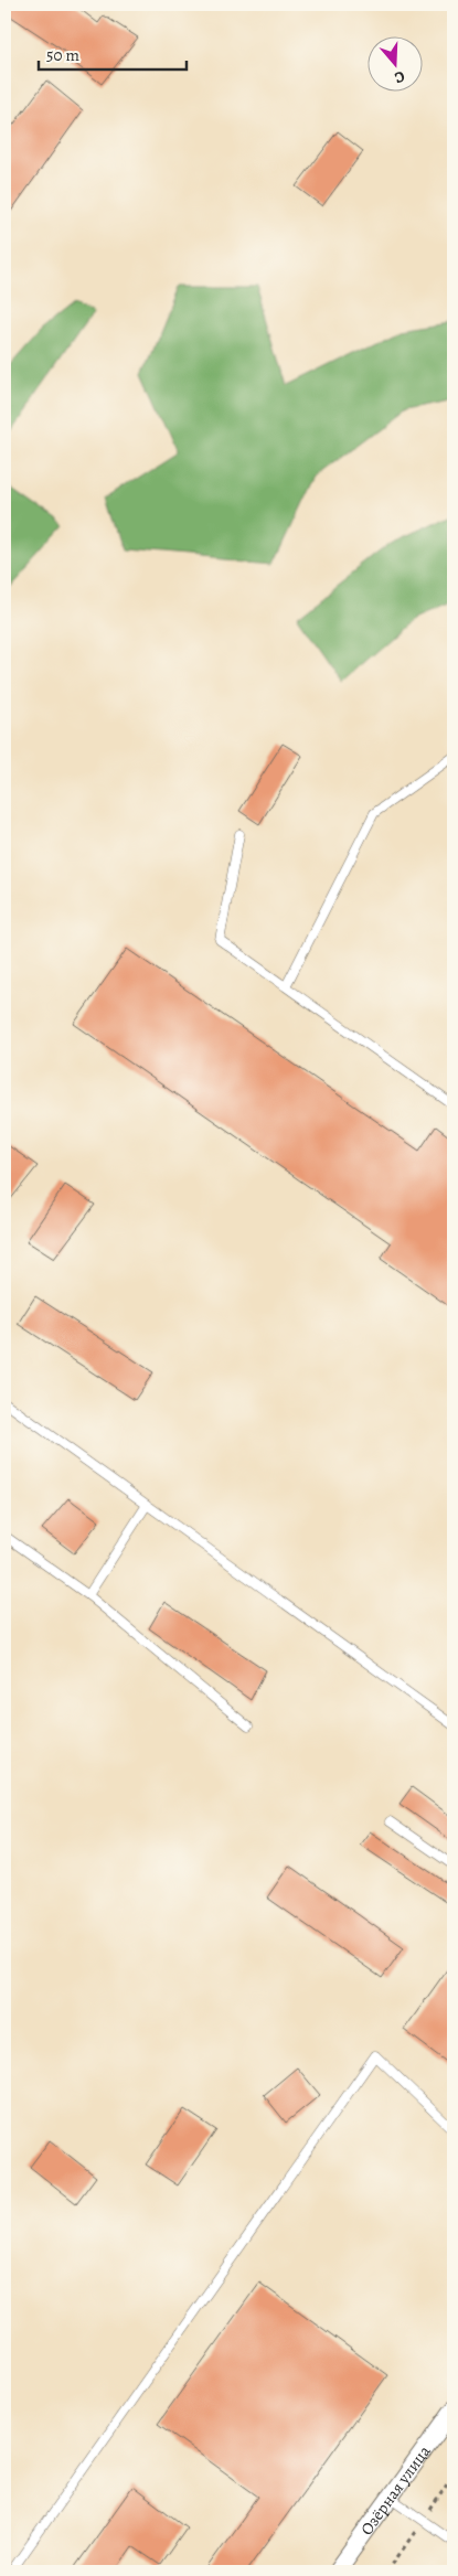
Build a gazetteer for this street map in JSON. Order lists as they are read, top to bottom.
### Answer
{
  "streets": {
    "street": ["Озёрная улица"]
  },
  "scale_bar": "50 m",
  "north": "bottom"
}
